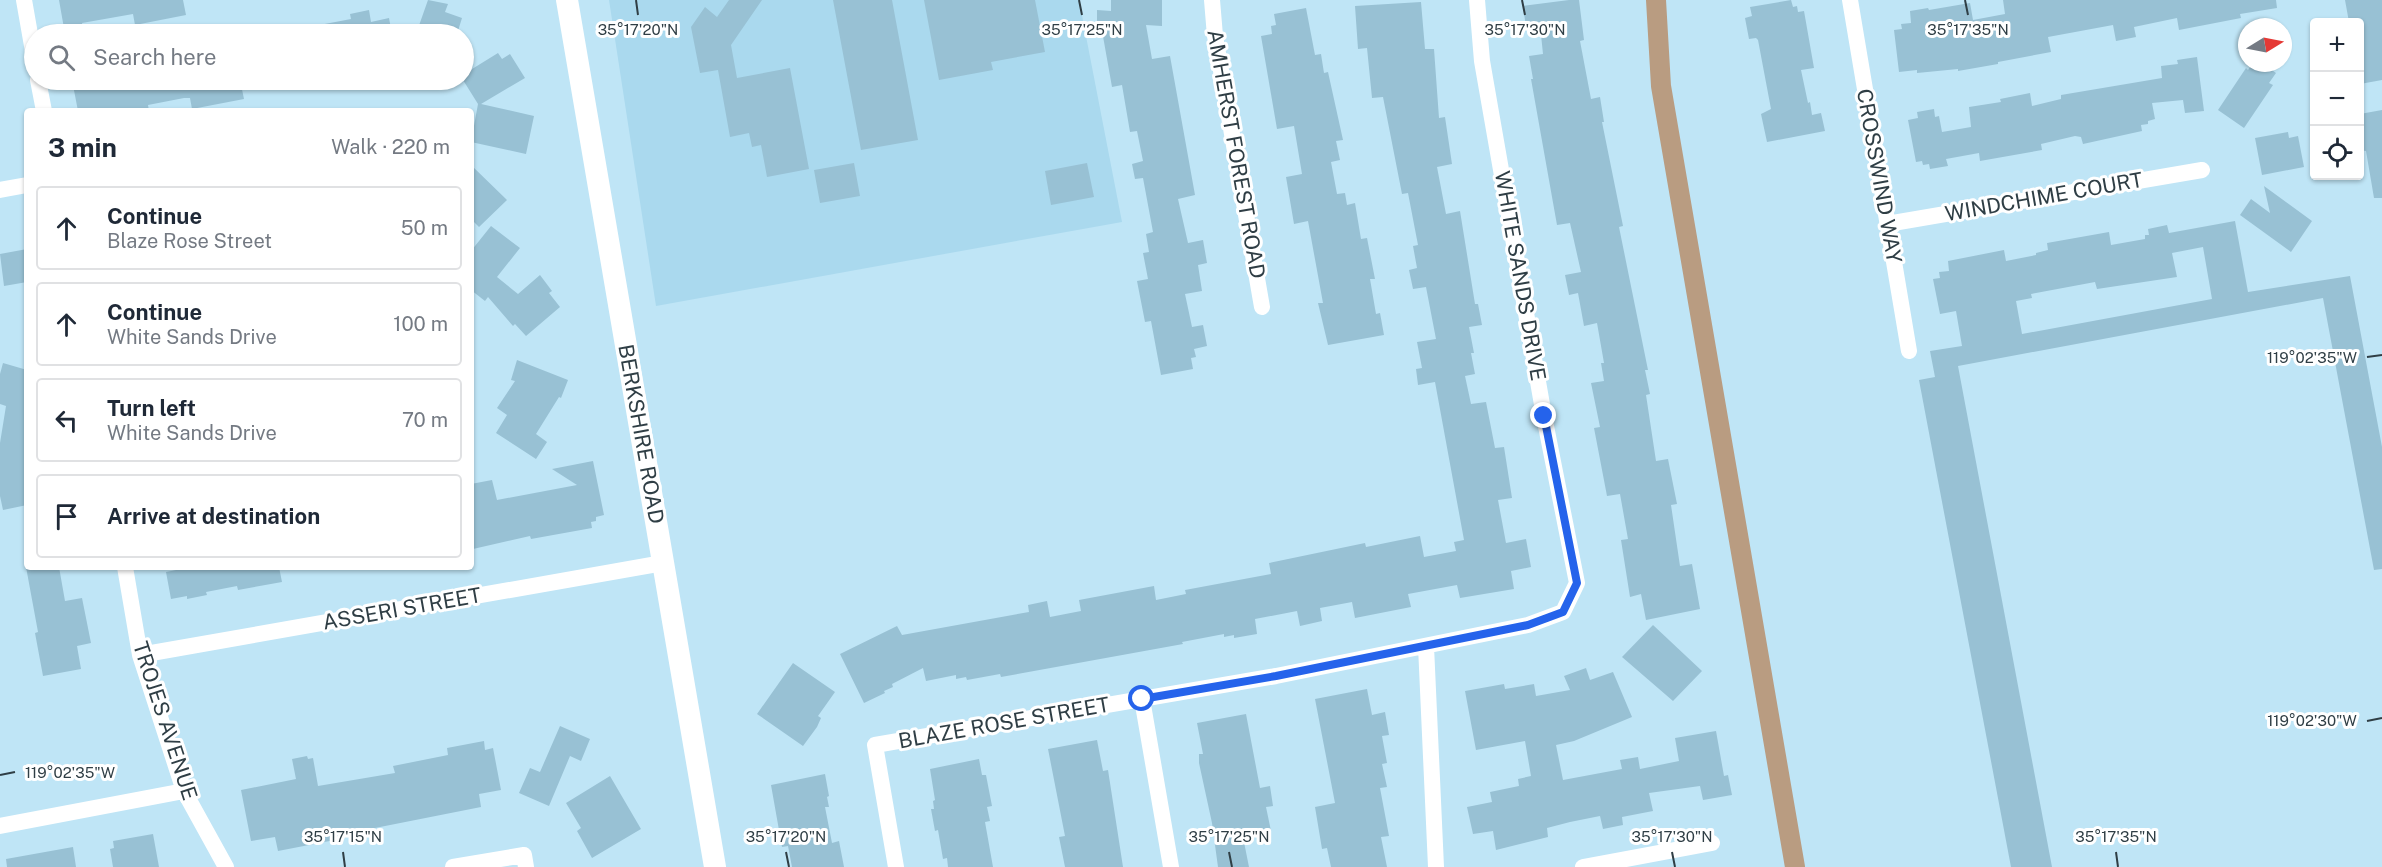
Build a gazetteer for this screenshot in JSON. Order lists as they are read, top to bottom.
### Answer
{
  "streets": {
    "street": [
      "AMHERST FOREST ROAD",
      "CROSSWIND WAY",
      "WINDCHIME COURT",
      "WHITE SANDS DRIVE",
      "BERKSHIRE ROAD",
      "ASSERI STREET",
      "TROJES AVENUE",
      "BLAZE ROSE STREET"
    ]
  },
  "crossings": [
    ["CROSSWIND WAY", "WINDCHIME COURT"],
    ["WHITE SANDS DRIVE", "BLAZE ROSE STREET"],
    ["BERKSHIRE ROAD", "ASSERI STREET"],
    ["ASSERI STREET", "TROJES AVENUE"]
  ],
  "north": "right",
  "page": {
    "map_buttons": ["+", "−"],
    "search": "Search here",
    "heading": ["3 min", "Walk · 220 m"],
    "list": [
      ["Continue", "Blaze Rose Street", "50 m"],
      ["Continue", "White Sands Drive", "100 m"],
      ["Turn left", "White Sands Drive", "70 m"],
      "Arrive at destination"
    ]
  },
  "coordinates": [
    "35°17'20\"N",
    "35°17'25\"N",
    "35°17'30\"N",
    "35°17'35\"N",
    "119°02'35\"W",
    "119°02'30\"W",
    "35°17'15\"N"
  ]
}
